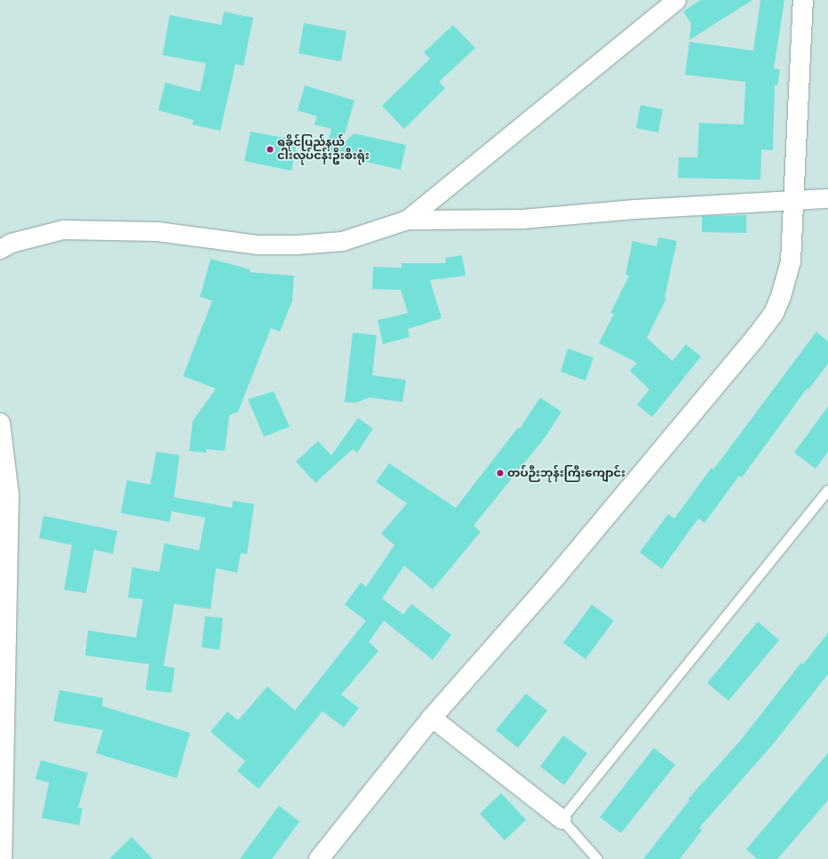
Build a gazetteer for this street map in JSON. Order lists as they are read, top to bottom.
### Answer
{
  "places": ["ရခိုင်ပြည်နယ် ငါးလုပ်ငန်းဦးစီးရုံး", "တပ်ဉီးဘုန်းကြီးကျောင်း"]
}
